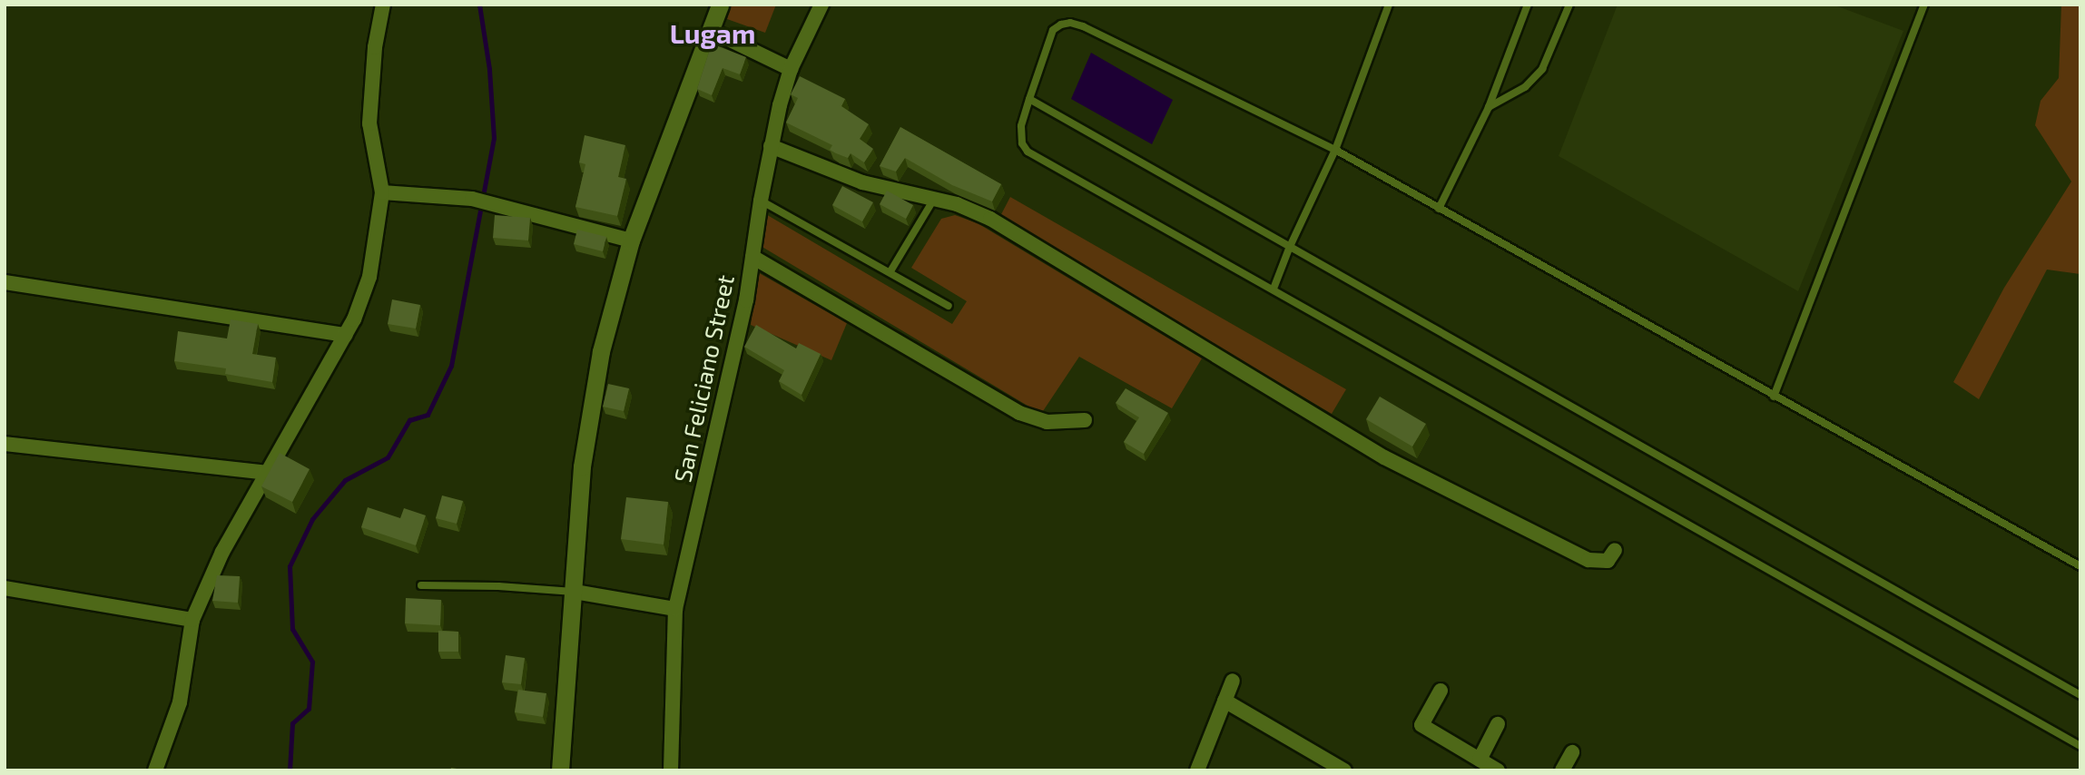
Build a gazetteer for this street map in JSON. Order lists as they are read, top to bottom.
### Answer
{
  "streets": {
    "street": ["San Feliciano Street"]
  },
  "districts": ["Lugam"]
}
